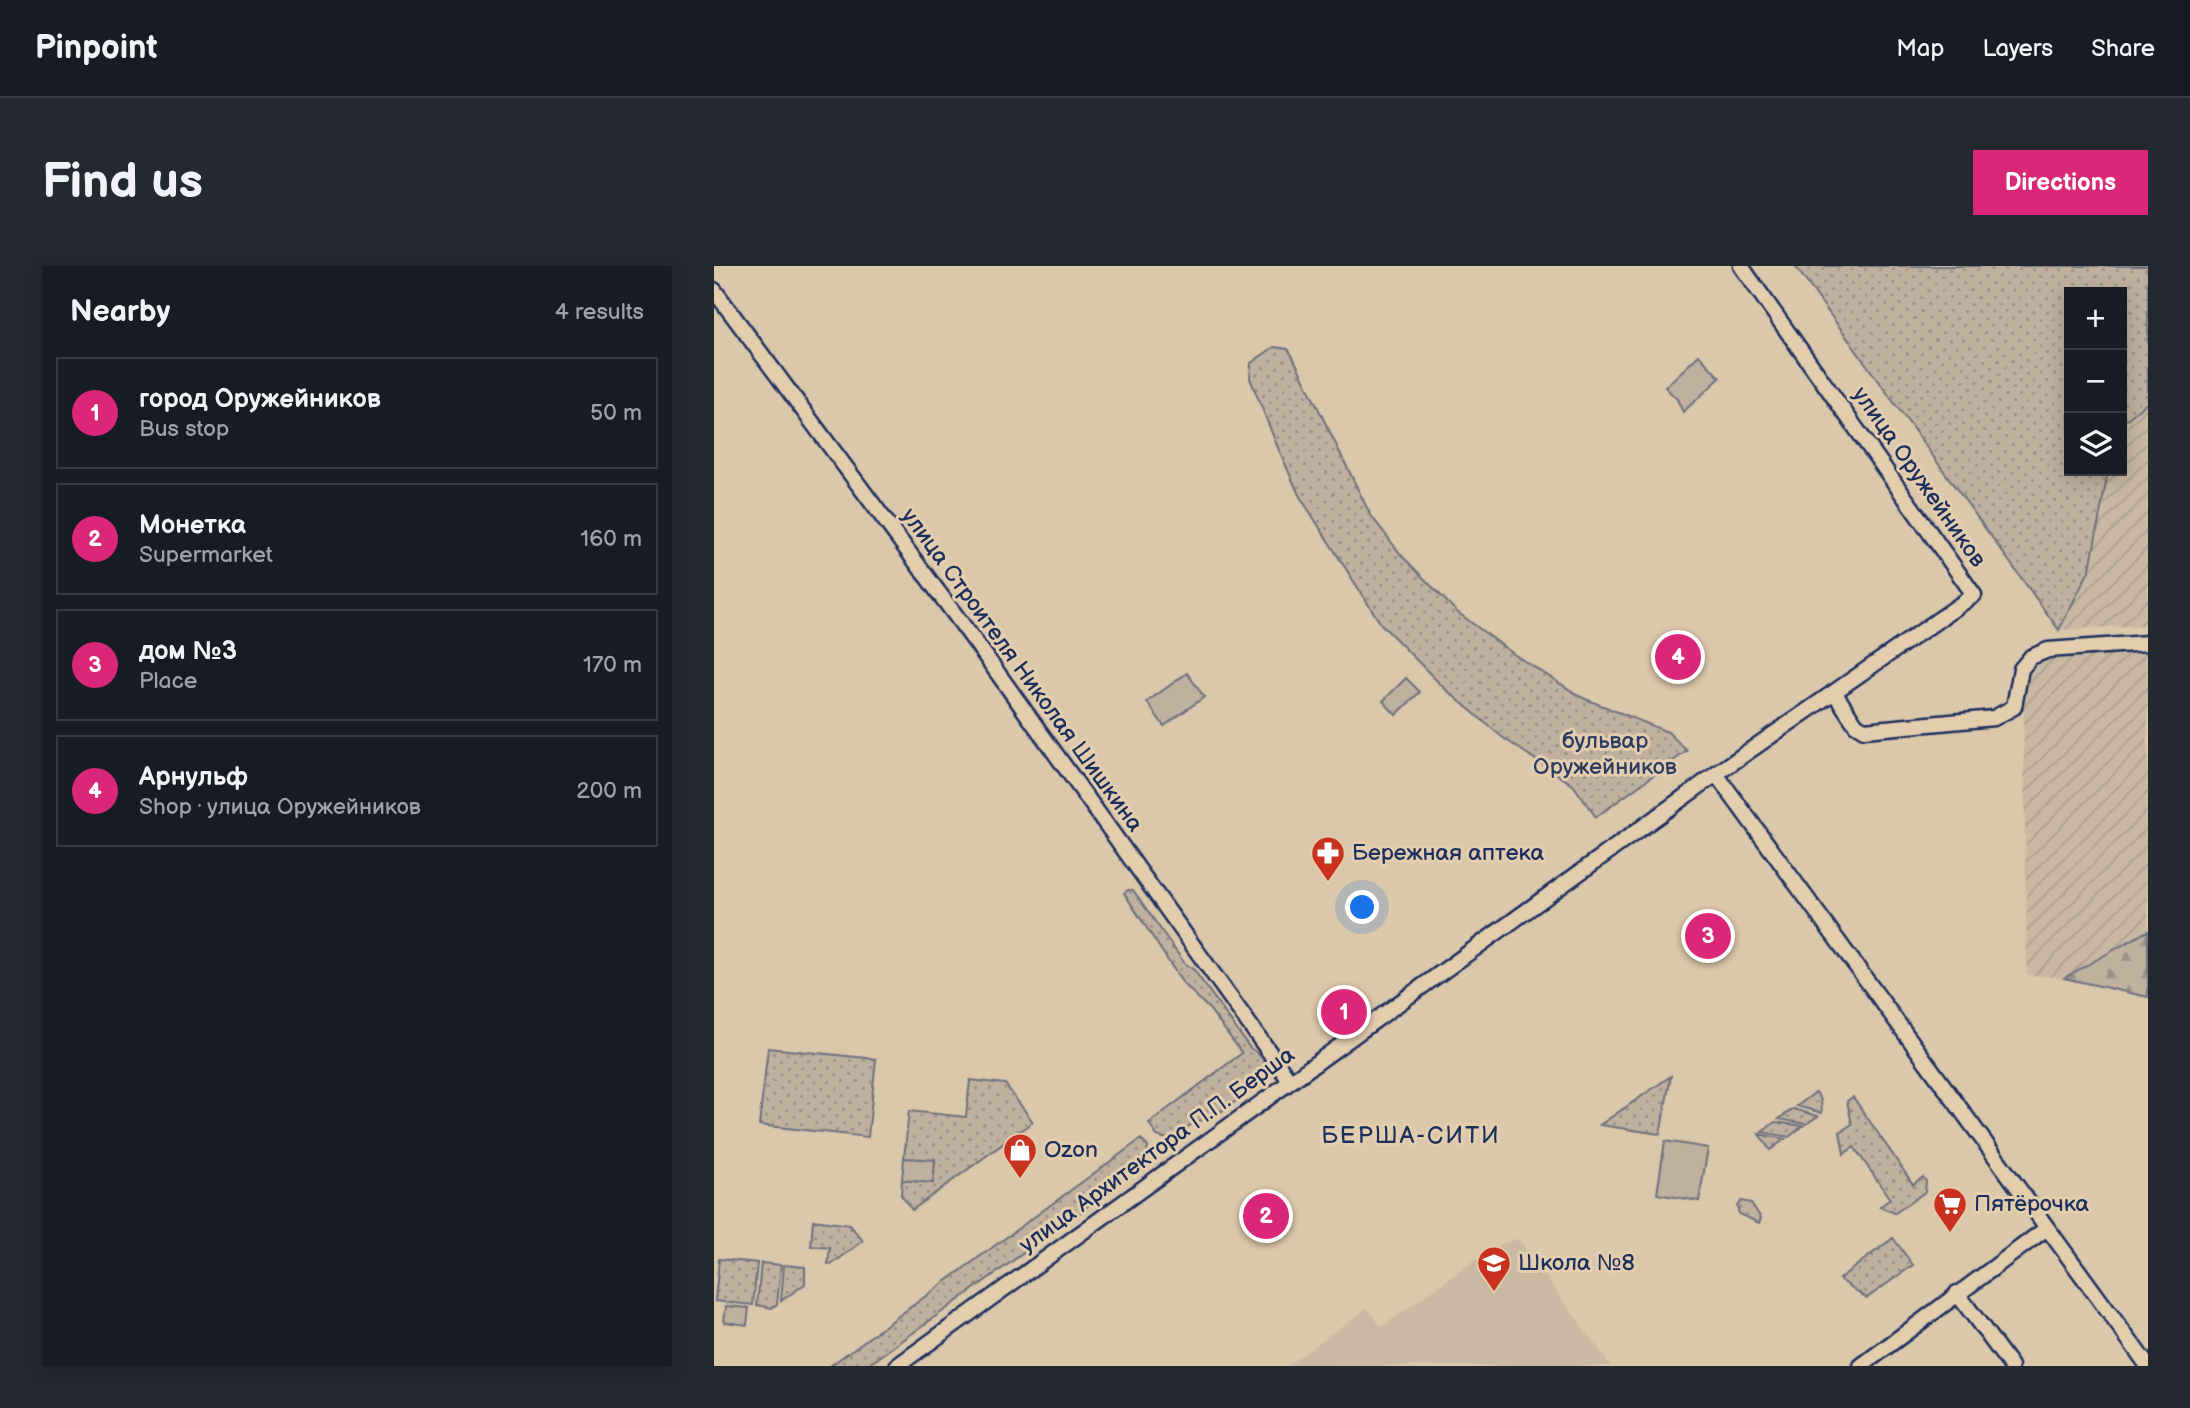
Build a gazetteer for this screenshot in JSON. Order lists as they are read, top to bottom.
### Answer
{
  "streets": {
    "street": ["улица Оружейников", "улица Строителя Николая Шишкина", "улица Архитектора П.П. Берша"]
  },
  "crossings": [
    ["улица Оружейников", "улица Архитектора П.П. Берша"],
    ["улица Строителя Николая Шишкина", "улица Архитектора П.П. Берша"]
  ],
  "districts": ["БЕРША-СИТИ"],
  "parks": ["бульвар Оружейников"],
  "places": {
    "pharmacy": ["Бережная аптека"],
    "shop": ["Ozon"],
    "supermarket": ["Пятёрочка"],
    "school or university": ["Школа №8"]
  },
  "page": {
    "header": "Pinpoint",
    "nav": ["Map", "Layers", "Share"],
    "buttons": "Directions",
    "title": "Find us",
    "heading": ["Nearby", "4 results"],
    "map_buttons": ["+", "−"],
    "list": [
      {
        "mark": "1",
        "name": "город Оружейников",
        "note": "Bus stop",
        "value": "50 m"
      },
      {
        "mark": "2",
        "name": "Монетка",
        "note": "Supermarket",
        "value": "160 m"
      },
      {
        "mark": "3",
        "name": "дом №3",
        "note": "Place",
        "value": "170 m"
      },
      {
        "mark": "4",
        "name": "Арнульф",
        "note": "Shop · улица Оружейников",
        "value": "200 m"
      }
    ],
    "pins": [
      "4",
      "3",
      "1",
      "2"
    ]
  }
}
